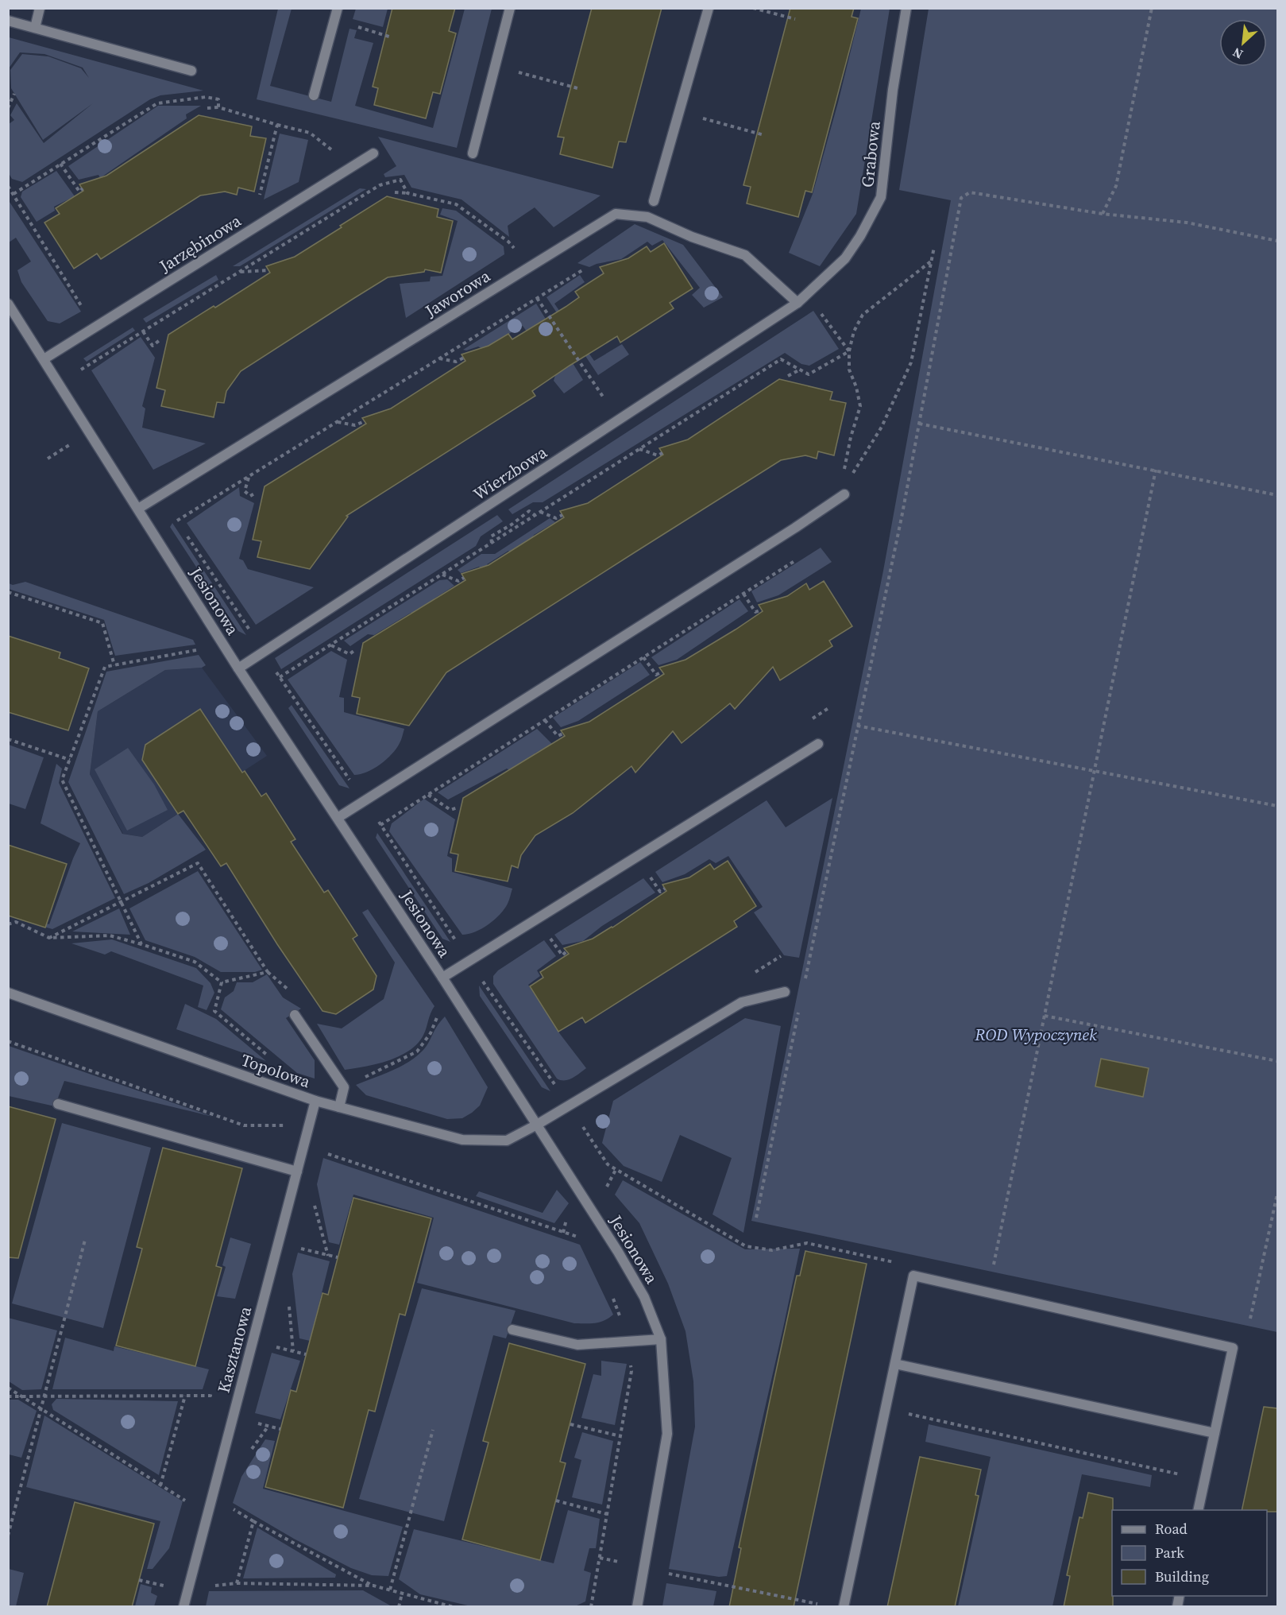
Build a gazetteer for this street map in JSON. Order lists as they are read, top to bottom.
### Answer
{
  "streets": {
    "street": [
      "Grabowa",
      "Jarzębinowa",
      "Jaworowa",
      "Wierzbowa",
      "Jesionowa",
      "Topolowa",
      "Kasztanowa"
    ]
  },
  "crossings": [
    ["Grabowa", "Jaworowa"],
    ["Grabowa", "Wierzbowa"],
    ["Jarzębinowa", "Jesionowa"],
    ["Jaworowa", "Wierzbowa"],
    ["Jaworowa", "Jesionowa"],
    ["Wierzbowa", "Jesionowa"],
    ["Jesionowa", "Topolowa"],
    ["Topolowa", "Kasztanowa"]
  ],
  "parks": ["ROD Wypoczynek"],
  "legend": ["Road", "Park", "Building"],
  "north": "bottom left"
}
